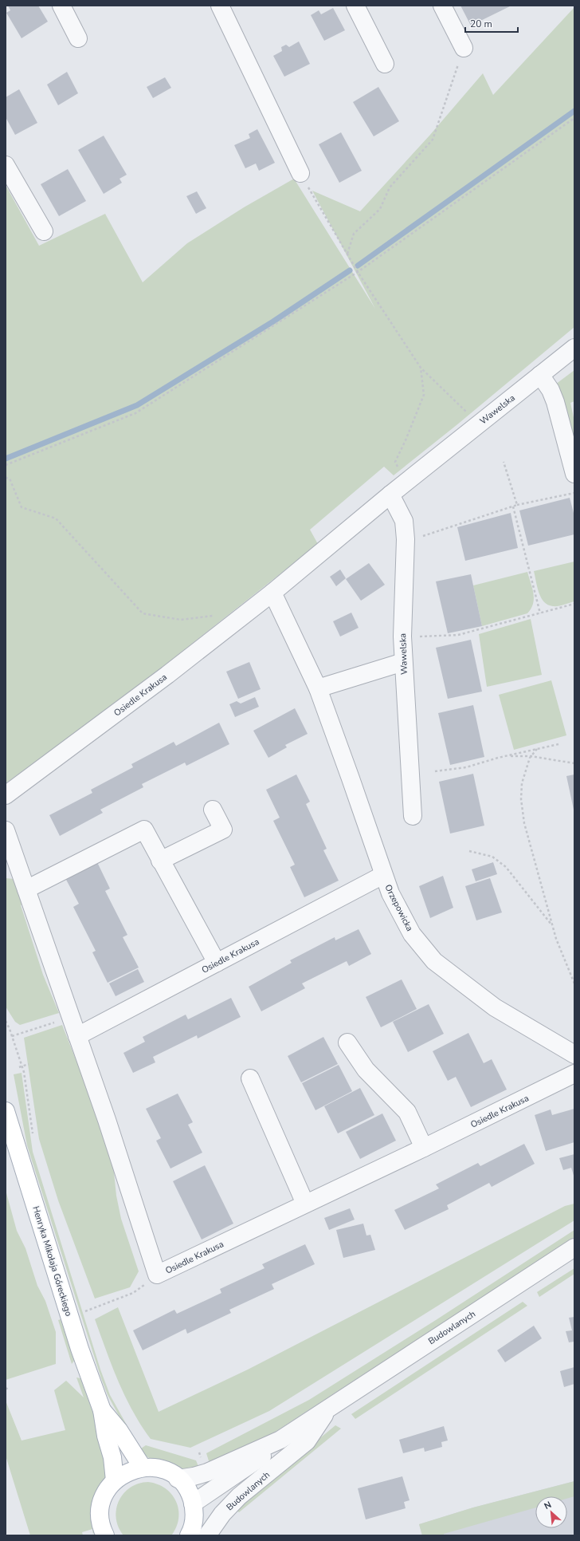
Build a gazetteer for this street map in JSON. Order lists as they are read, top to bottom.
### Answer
{
  "streets": {
    "main road": ["Henryka Mikołaja Góreckiego"],
    "street": [
      "Wawelska",
      "Osiedle Krakusa",
      "Orzepowicka",
      "Budowlanych"
    ]
  },
  "crossings": [
    ["Wawelska", "Osiedle Krakusa"],
    ["Osiedle Krakusa", "Orzepowicka"]
  ],
  "scale_bar": "20 m",
  "north": "top left"
}
